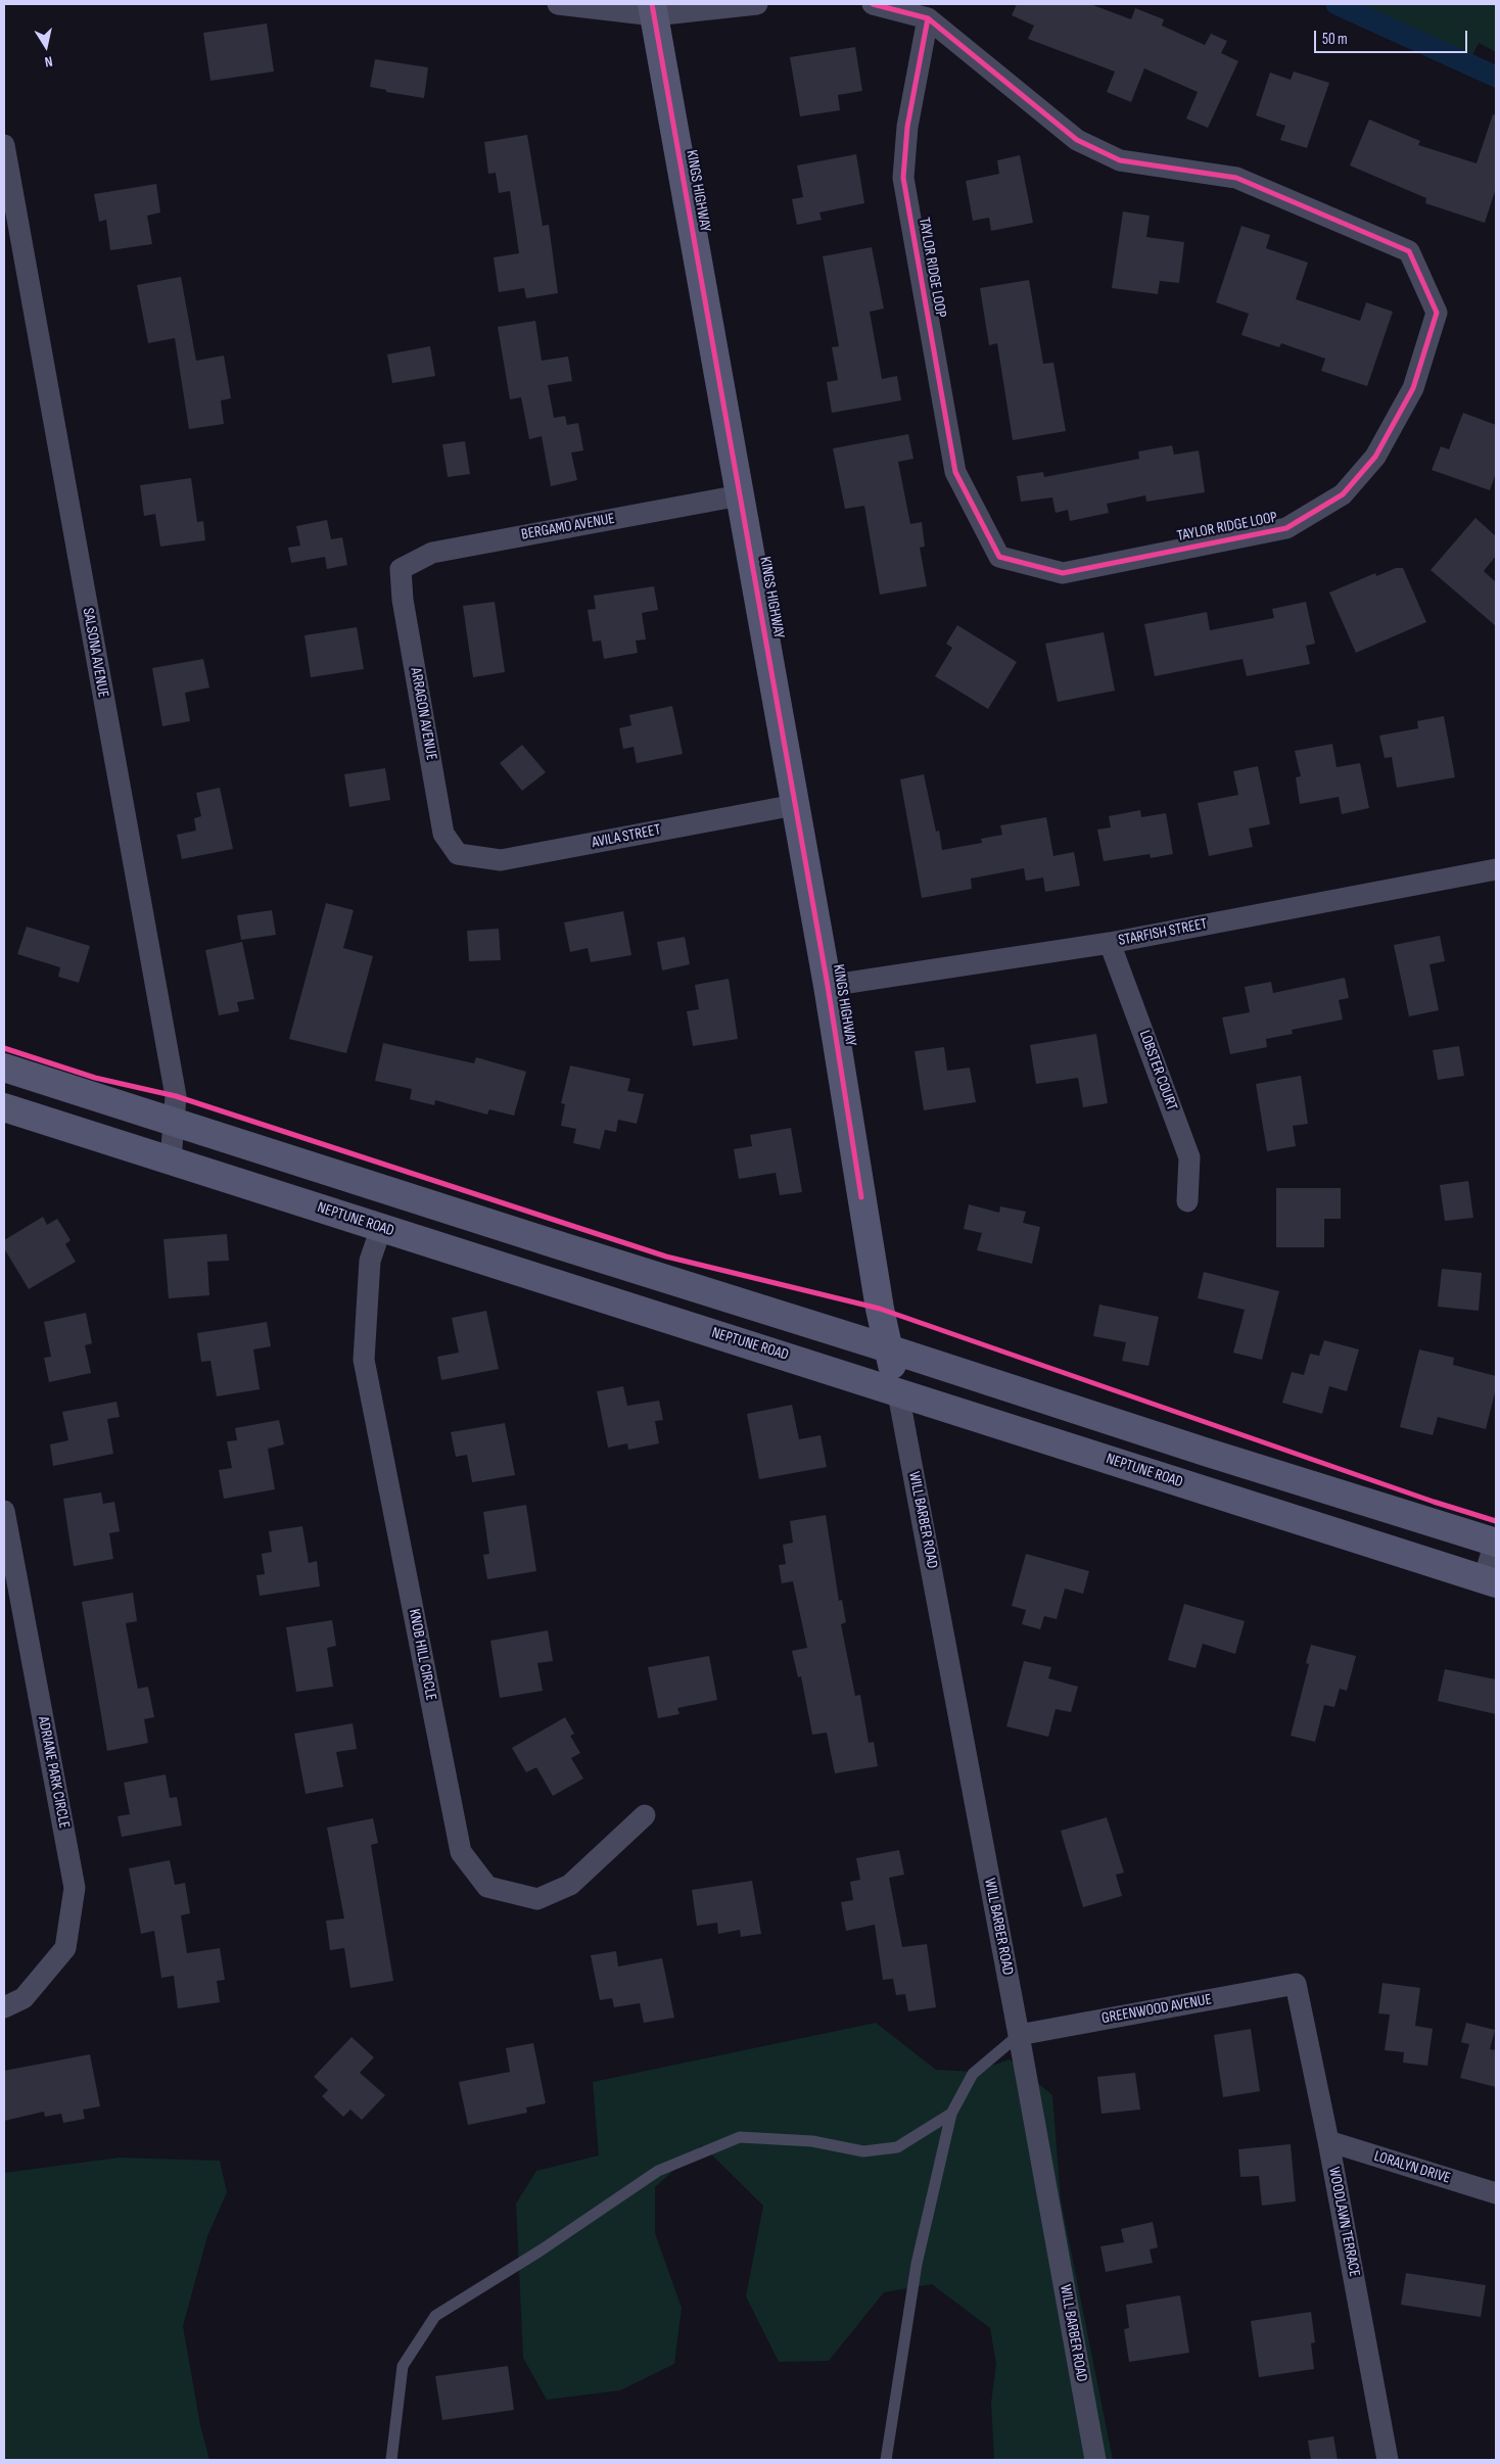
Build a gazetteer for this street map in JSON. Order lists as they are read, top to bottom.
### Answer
{
  "streets": {
    "main road": ["KINGS HIGHWAY", "NEPTUNE ROAD"],
    "street": [
      "TAYLOR RIDGE LOOP",
      "BERGAMO AVENUE",
      "SALSONA AVENUE",
      "ARRAGON AVENUE",
      "AVILA STREET",
      "STARFISH STREET",
      "LOBSTER COURT",
      "WILL BARBER ROAD",
      "KNOB HILL CIRCLE",
      "ADRIANE PARK CIRCLE",
      "GREENWOOD AVENUE",
      "LORALYN DRIVE",
      "WOODLAWN TERRACE"
    ]
  },
  "crossings": [
    ["KINGS HIGHWAY", "BERGAMO AVENUE"],
    ["KINGS HIGHWAY", "AVILA STREET"],
    ["KINGS HIGHWAY", "STARFISH STREET"],
    ["KINGS HIGHWAY", "NEPTUNE ROAD"],
    ["KINGS HIGHWAY", "WILL BARBER ROAD"],
    ["BERGAMO AVENUE", "ARRAGON AVENUE"],
    ["SALSONA AVENUE", "NEPTUNE ROAD"],
    ["ARRAGON AVENUE", "AVILA STREET"],
    ["STARFISH STREET", "LOBSTER COURT"],
    ["NEPTUNE ROAD", "WILL BARBER ROAD"],
    ["NEPTUNE ROAD", "KNOB HILL CIRCLE"],
    ["WILL BARBER ROAD", "GREENWOOD AVENUE"],
    ["GREENWOOD AVENUE", "WOODLAWN TERRACE"],
    ["LORALYN DRIVE", "WOODLAWN TERRACE"]
  ],
  "scale_bar": "50 m",
  "north": "bottom"
}
